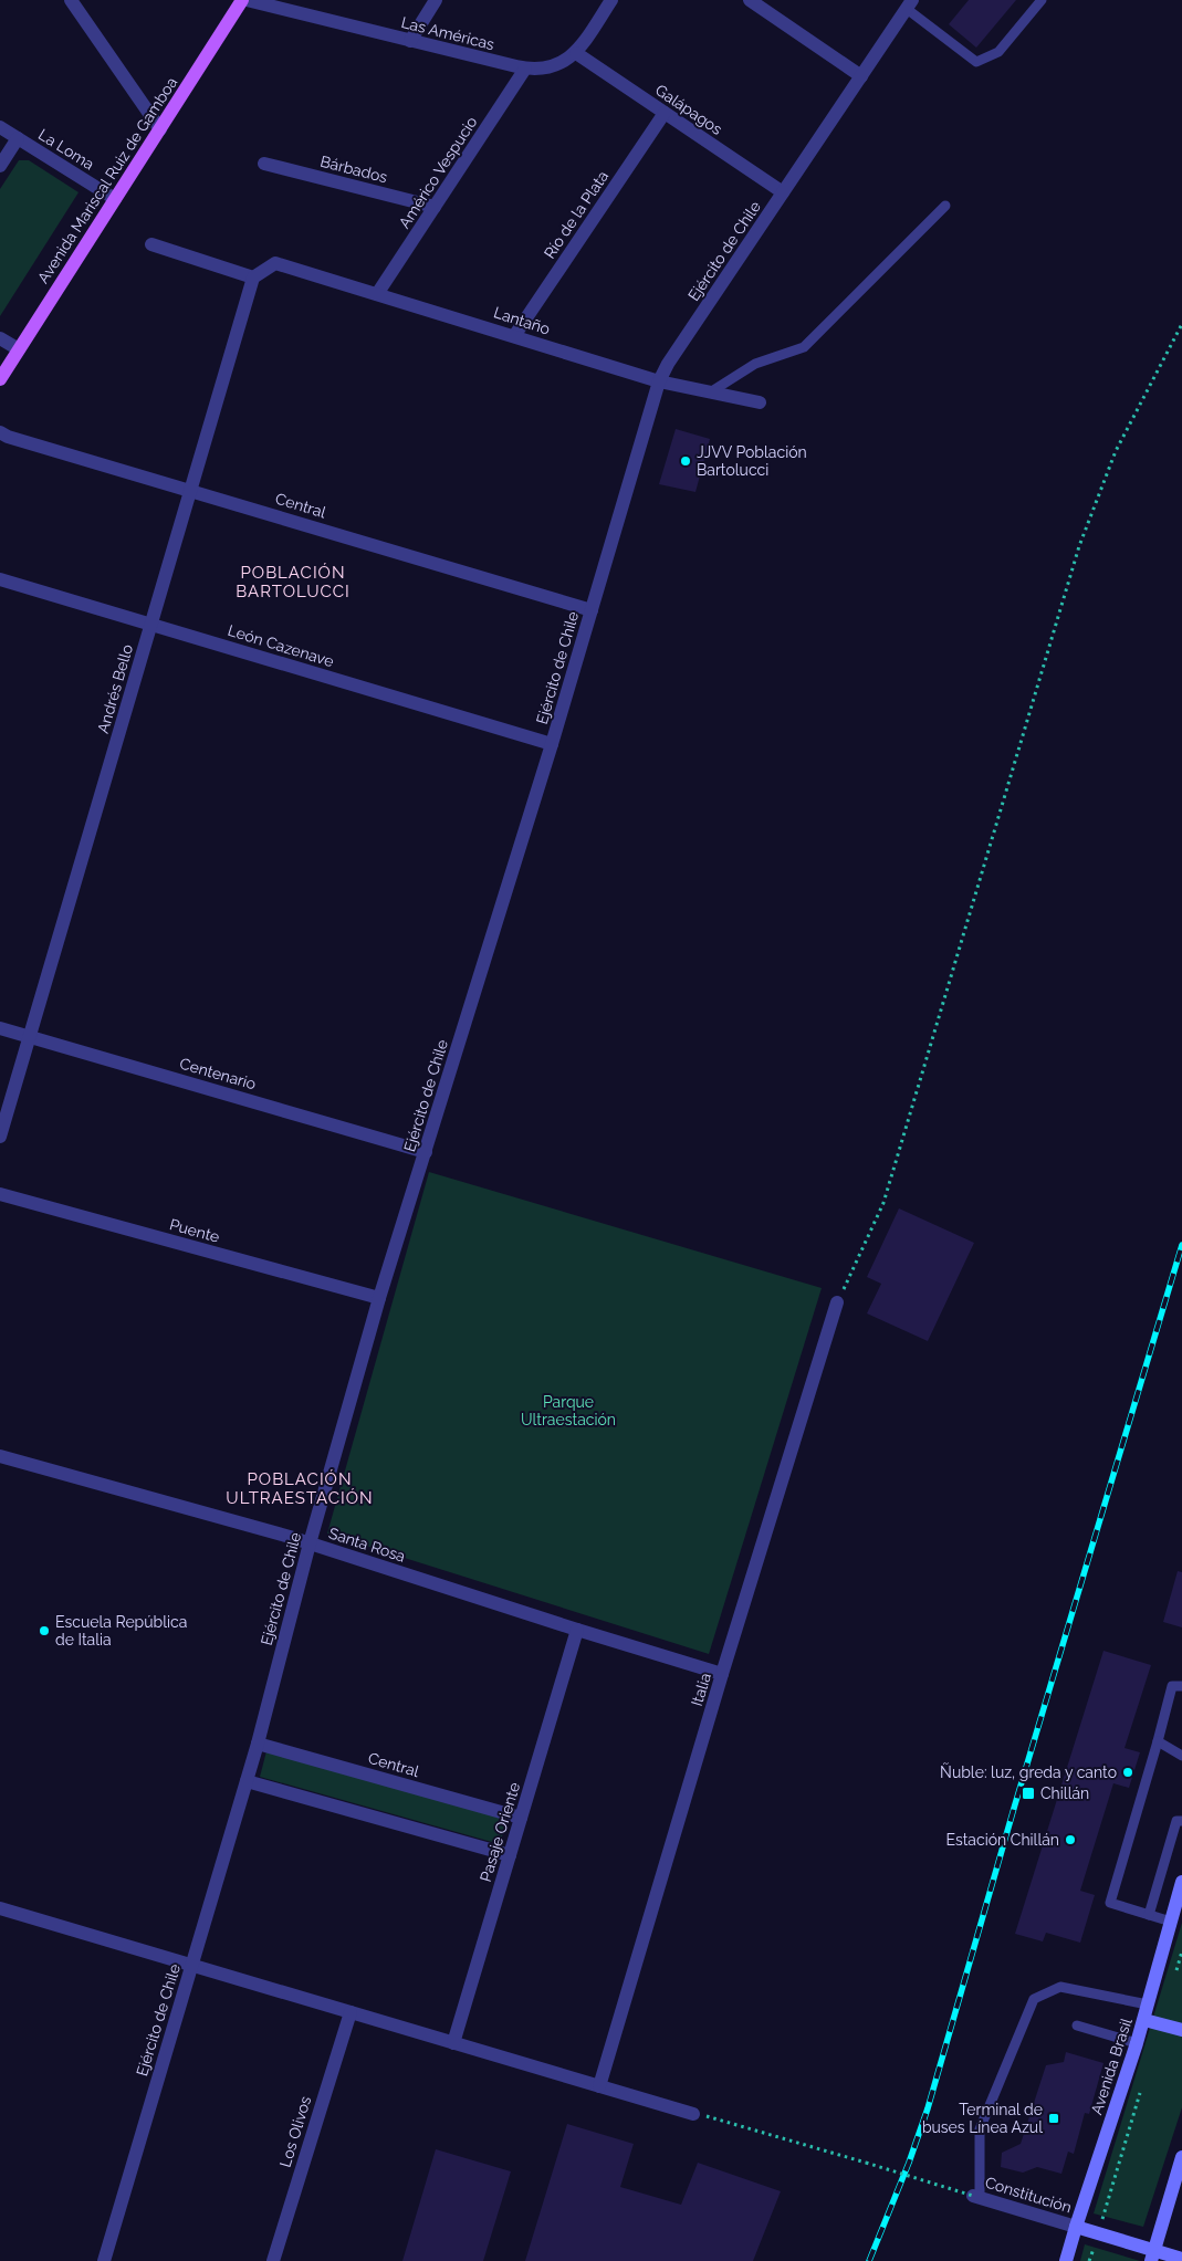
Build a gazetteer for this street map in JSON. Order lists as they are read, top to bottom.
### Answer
{
  "streets": {
    "main road": ["Avenida Mariscal Ruiz de Gamboa", "Avenida Brasil", "Constitución"],
    "street": [
      "Las Américas",
      "Galápagos",
      "La Loma",
      "Bárbados",
      "Américo Vespucio",
      "Río de la Plata",
      "Ejército de Chile",
      "Lantaño",
      "Central",
      "León Cazenave",
      "Andrés Bello",
      "Centenario",
      "Puente",
      "Santa Rosa",
      "Italia",
      "Pasaje Oriente",
      "Los Olivos"
    ]
  },
  "crossings": [
    ["Las Américas", "Galápagos"],
    ["Las Américas", "Américo Vespucio"],
    ["Galápagos", "Río de la Plata"],
    ["Galápagos", "Ejército de Chile"],
    ["La Loma", "Avenida Mariscal Ruiz de Gamboa"],
    ["Bárbados", "Américo Vespucio"],
    ["Américo Vespucio", "Lantaño"],
    ["Río de la Plata", "Lantaño"],
    ["Ejército de Chile", "Lantaño"],
    ["Ejército de Chile", "Central"],
    ["Ejército de Chile", "León Cazenave"],
    ["Ejército de Chile", "Centenario"],
    ["Ejército de Chile", "Puente"],
    ["Ejército de Chile", "Santa Rosa"],
    ["Lantaño", "Andrés Bello"],
    ["Central", "Andrés Bello"],
    ["Central", "Pasaje Oriente"],
    ["León Cazenave", "Andrés Bello"],
    ["Andrés Bello", "Centenario"],
    ["Santa Rosa", "Italia"],
    ["Santa Rosa", "Pasaje Oriente"],
    ["Avenida Brasil", "Constitución"]
  ],
  "districts": ["POBLACIÓN BARTOLUCCI", "POBLACIÓN ULTRAESTACIÓN"],
  "parks": ["Parque Ultraestación"],
  "places": {
    "other": [
      "JJVV Población Bartolucci",
      "Escuela República de Italia",
      "Ñuble: luz, greda y canto",
      "Estación Chillán"
    ],
    "transit": ["Chillán", "Terminal de buses Línea Azul"]
  }
}
